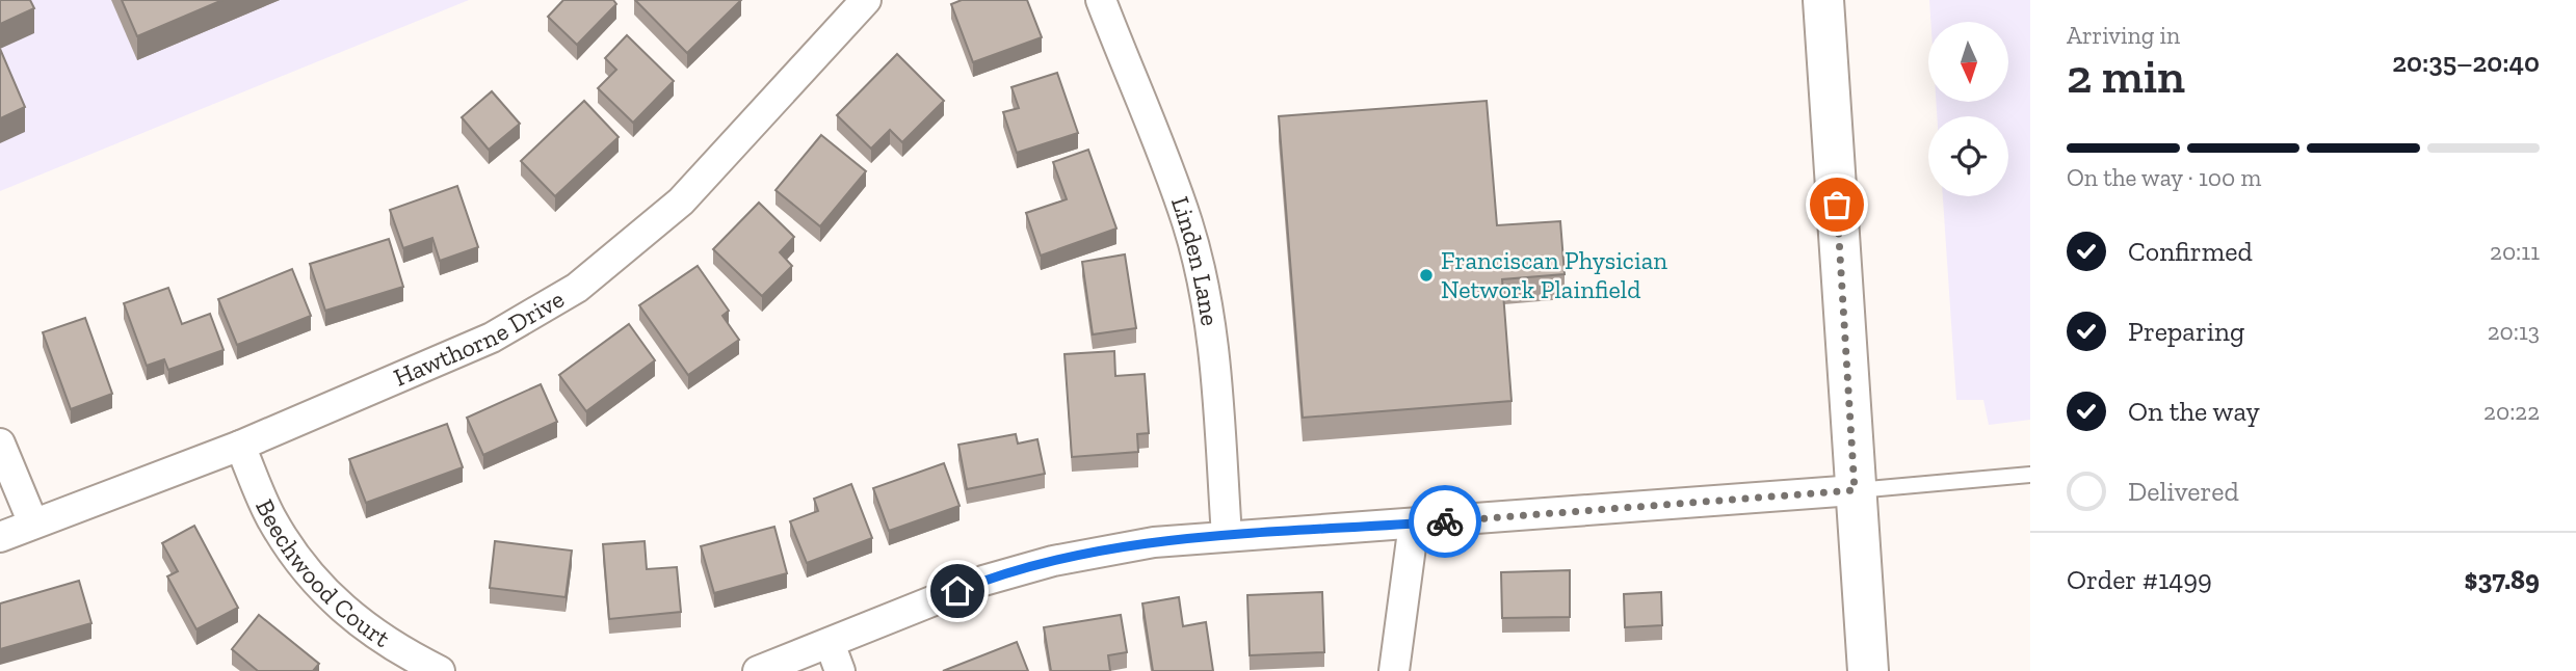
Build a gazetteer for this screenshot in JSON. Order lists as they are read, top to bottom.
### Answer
{
  "streets": {
    "street": ["Linden Lane", "Hawthorne Drive", "Beechwood Court"]
  },
  "crossings": [
    ["Hawthorne Drive", "Beechwood Court"]
  ],
  "places": ["Franciscan Physician Network Plainfield"],
  "north": "bottom",
  "page": {
    "heading": ["2 min", "Arriving in", "20:35–20:40"],
    "panel": ["Order #1499", "$37.89"],
    "bar": "On the way · 100 m",
    "list": [
      ["Confirmed", "20:11"],
      ["Preparing", "20:13"],
      ["On the way", "20:22"],
      "Delivered"
    ]
  }
}
